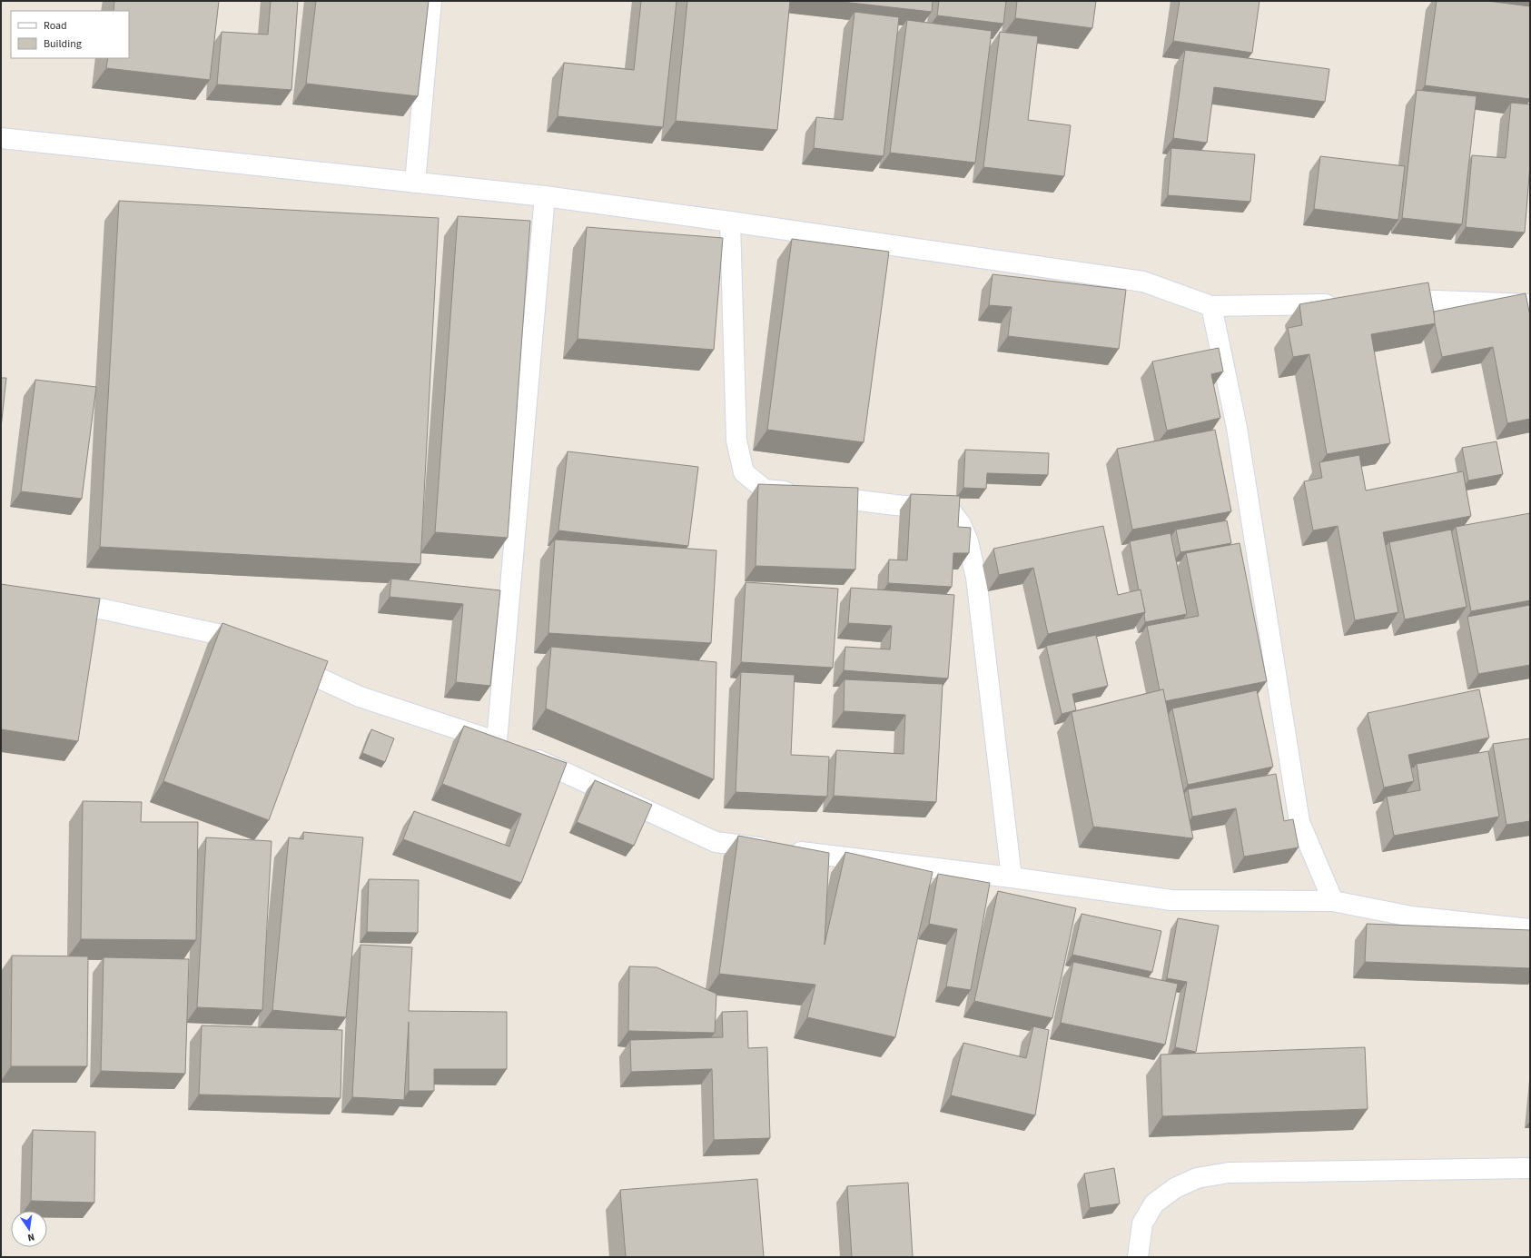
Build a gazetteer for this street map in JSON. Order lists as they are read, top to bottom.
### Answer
{
  "legend": ["Road", "Building"],
  "north": "bottom"
}
